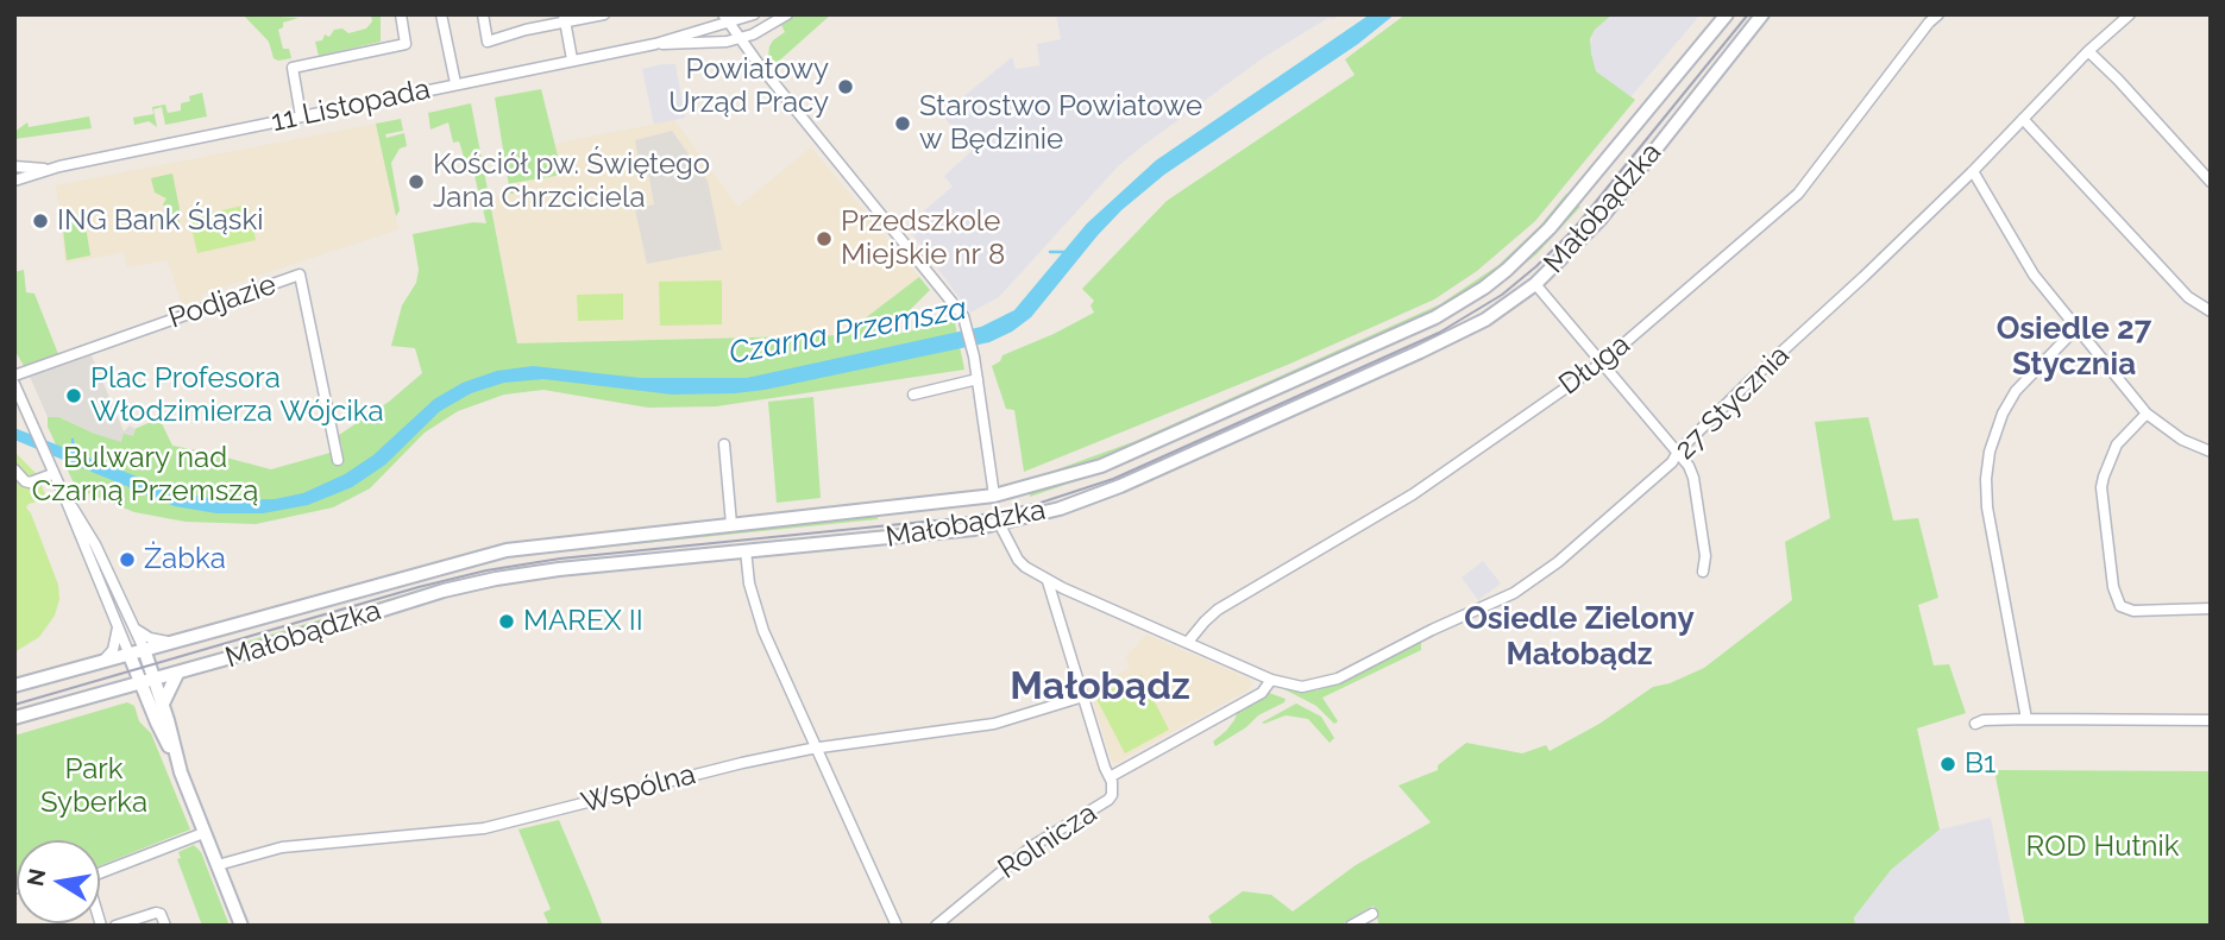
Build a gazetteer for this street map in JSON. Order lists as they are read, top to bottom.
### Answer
{
  "streets": {
    "street": [
      "11 Listopada",
      "Małobądzka",
      "Podjazie",
      "Długa",
      "27 Stycznia",
      "Wspólna",
      "Rolnicza"
    ]
  },
  "crossings": [
    ["Małobądzka", "27 Stycznia"],
    ["Długa", "27 Stycznia"],
    ["27 Stycznia", "Rolnicza"]
  ],
  "districts": ["Osiedle 27 Stycznia", "Osiedle Zielony Małobądz", "Małobądz"],
  "water": ["Czarna Przemsza"],
  "parks": ["Bulwary nad Czarną Przemszą", "Park Syberka", "ROD Hutnik"],
  "places": [
    "Powiatowy Urząd Pracy",
    "Starostwo Powiatowe w Będzinie",
    "Kościół pw. Świętego Jana Chrzciciela",
    "ING Bank Śląski",
    "Przedszkole Miejskie nr 8",
    "Plac Profesora Włodzimierza Wójcika",
    "Żabka",
    "MAREX II",
    "B1"
  ],
  "north": "left"
}
